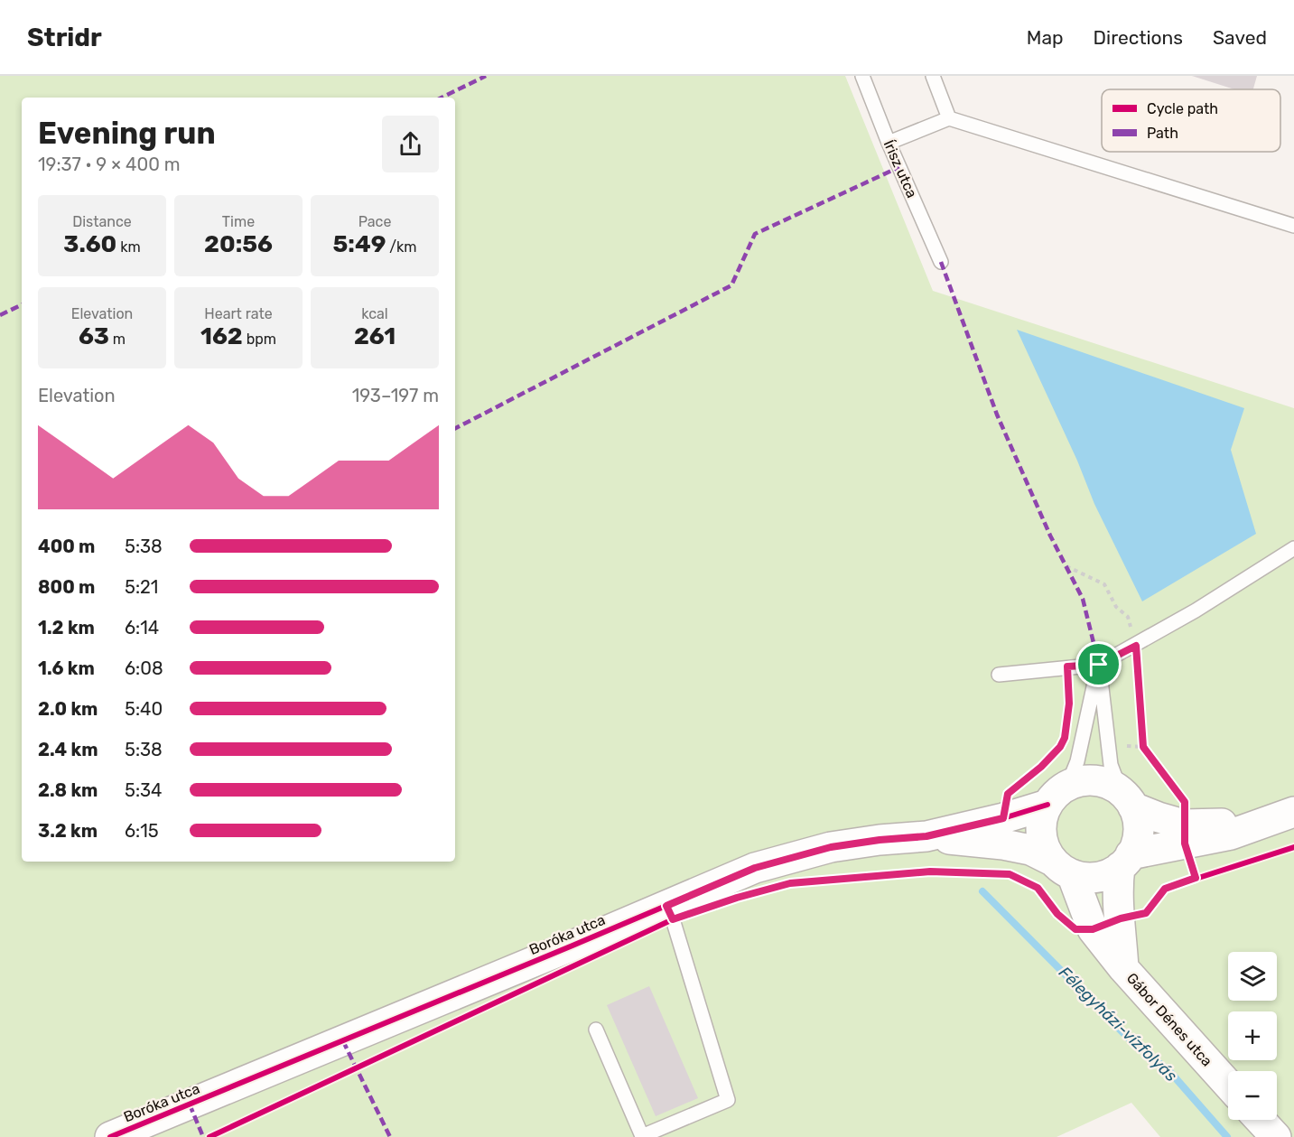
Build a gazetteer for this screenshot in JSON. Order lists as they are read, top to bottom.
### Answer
{
  "streets": {
    "street": ["Boróka utca", "Gábor Dénes utca"],
    "lane": ["Írisz utca"]
  },
  "crossings": [
    ["Boróka utca", "Gábor Dénes utca"]
  ],
  "water": ["Félegyházi-vízfolyás"],
  "legend": ["Cycle path", "Path"],
  "page": {
    "header": "Stridr",
    "nav": ["Map", "Directions", "Saved"],
    "heading": ["Evening run", "19:37 · 9 × 400 m"],
    "stats": [
      ["Distance", "3.60 km"],
      ["Time", "20:56"],
      ["Pace", "5:49 /km"],
      ["Elevation", "63 m"],
      ["Heart rate", "162 bpm"],
      ["kcal", "261"]
    ],
    "chart": ["Elevation", "193–197 m"],
    "list": [
      {
        "name": "400 m",
        "note": "5:38"
      },
      {
        "name": "800 m",
        "note": "5:21"
      },
      {
        "name": "1.2 km",
        "note": "6:14"
      },
      {
        "name": "1.6 km",
        "note": "6:08"
      },
      {
        "name": "2.0 km",
        "note": "5:40"
      },
      {
        "name": "2.4 km",
        "note": "5:38"
      },
      {
        "name": "2.8 km",
        "note": "5:34"
      },
      {
        "name": "3.2 km",
        "note": "6:15"
      }
    ],
    "map_buttons": ["+", "−"]
  }
}
